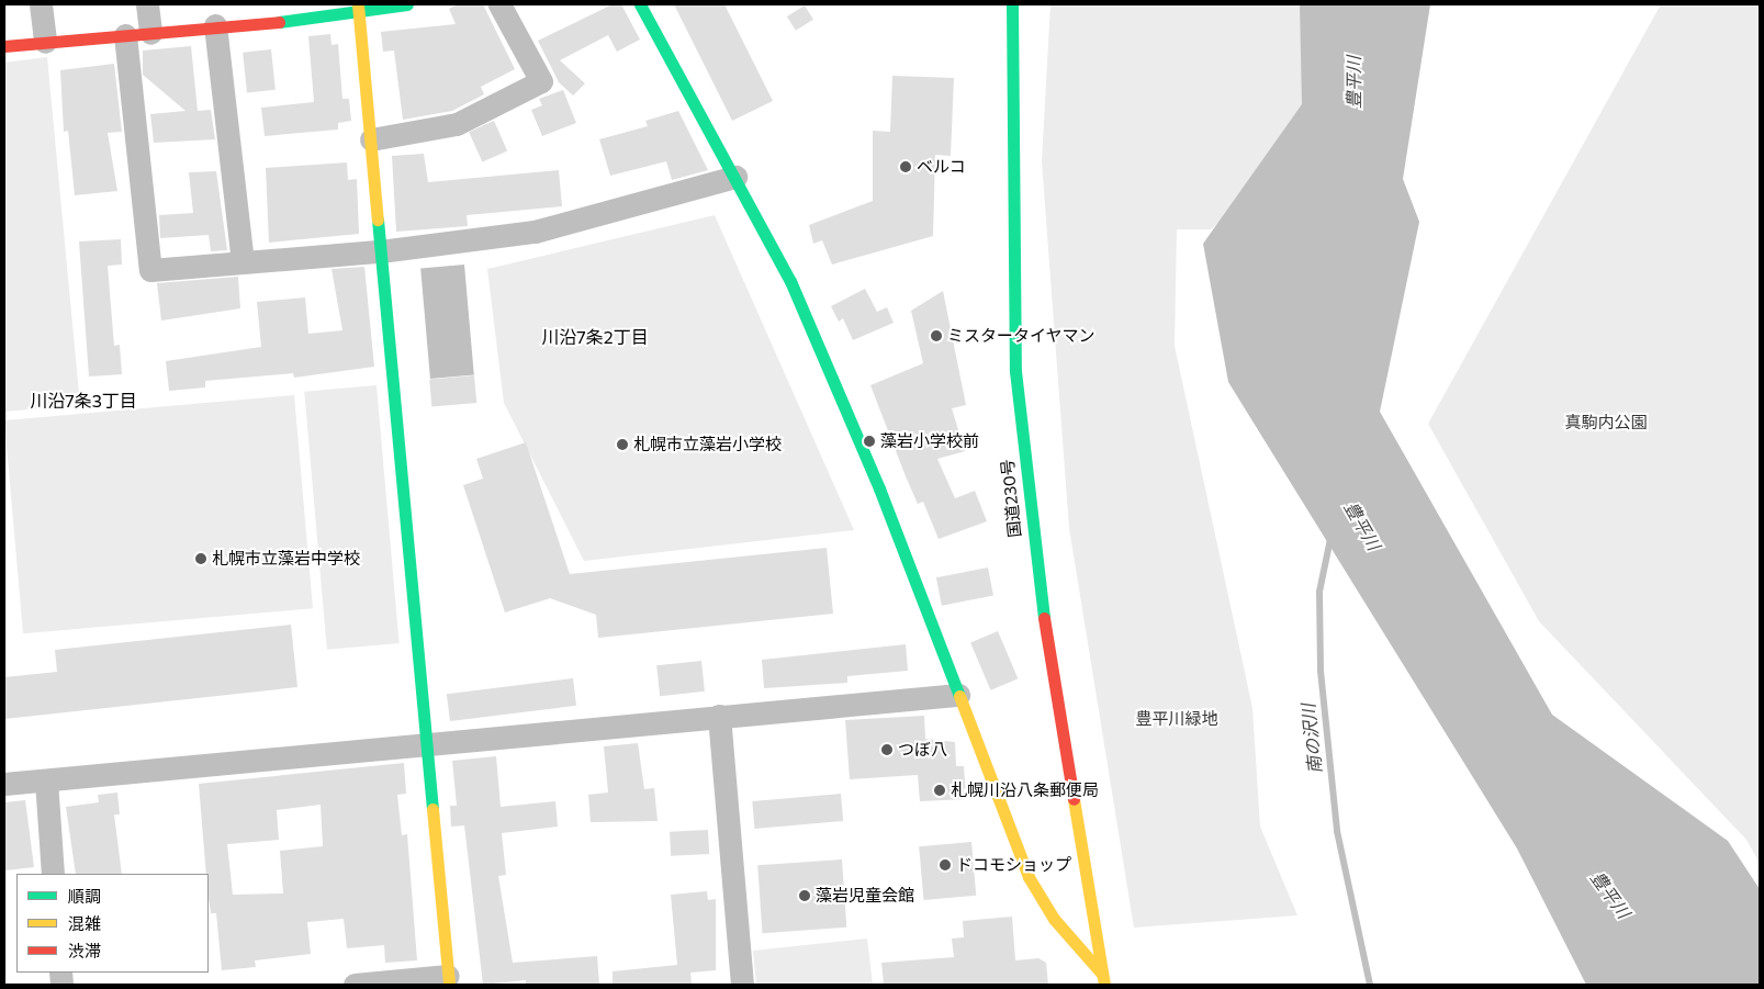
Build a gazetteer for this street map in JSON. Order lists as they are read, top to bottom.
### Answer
{
  "streets": {
    "main road": ["国道230号"]
  },
  "districts": ["川沿7条2丁目", "川沿7条3丁目"],
  "water": ["豊平川", "南の沢川"],
  "parks": ["真駒内公園", "豊平川緑地"],
  "places": [
    "ベルコ",
    "ミスタータイヤマン",
    "藻岩小学校前",
    "札幌市立藻岩小学校",
    "札幌市立藻岩中学校",
    "つぼ八",
    "札幌川沿八条郵便局",
    "ドコモショップ",
    "藻岩児童会館"
  ],
  "legend": ["順調", "混雑", "渋滞"]
}
